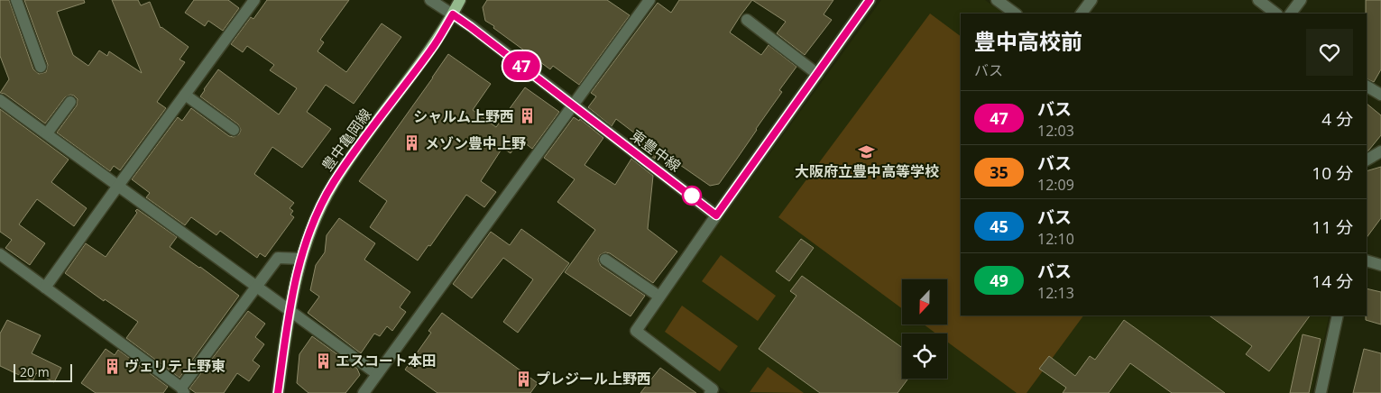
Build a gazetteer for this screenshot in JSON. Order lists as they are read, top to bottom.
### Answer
{
  "streets": {
    "main road": ["豊中亀岡線"],
    "street": ["東豊中線"]
  },
  "crossings": [
    ["豊中亀岡線", "東豊中線"]
  ],
  "places": {
    "building": [
      "シャルム上野西",
      "メゾン豊中上野",
      "エスコート本田",
      "ヴェリテ上野東",
      "プレジール上野西"
    ],
    "school or university": ["大阪府立豊中高等学校"]
  },
  "lines": ["bus line 47"],
  "scale_bar": "20 m",
  "north": "bottom",
  "page": {
    "on_map": "47",
    "heading": ["豊中高校前", "バス"],
    "list": [
      {
        "mark": "47",
        "name": "バス",
        "note": "12:03",
        "value": "4 分"
      },
      {
        "mark": "35",
        "name": "バス",
        "note": "12:09",
        "value": "10 分"
      },
      {
        "mark": "45",
        "name": "バス",
        "note": "12:10",
        "value": "11 分"
      },
      {
        "mark": "49",
        "name": "バス",
        "note": "12:13",
        "value": "14 分"
      }
    ],
    "scale": "20 m"
  }
}
